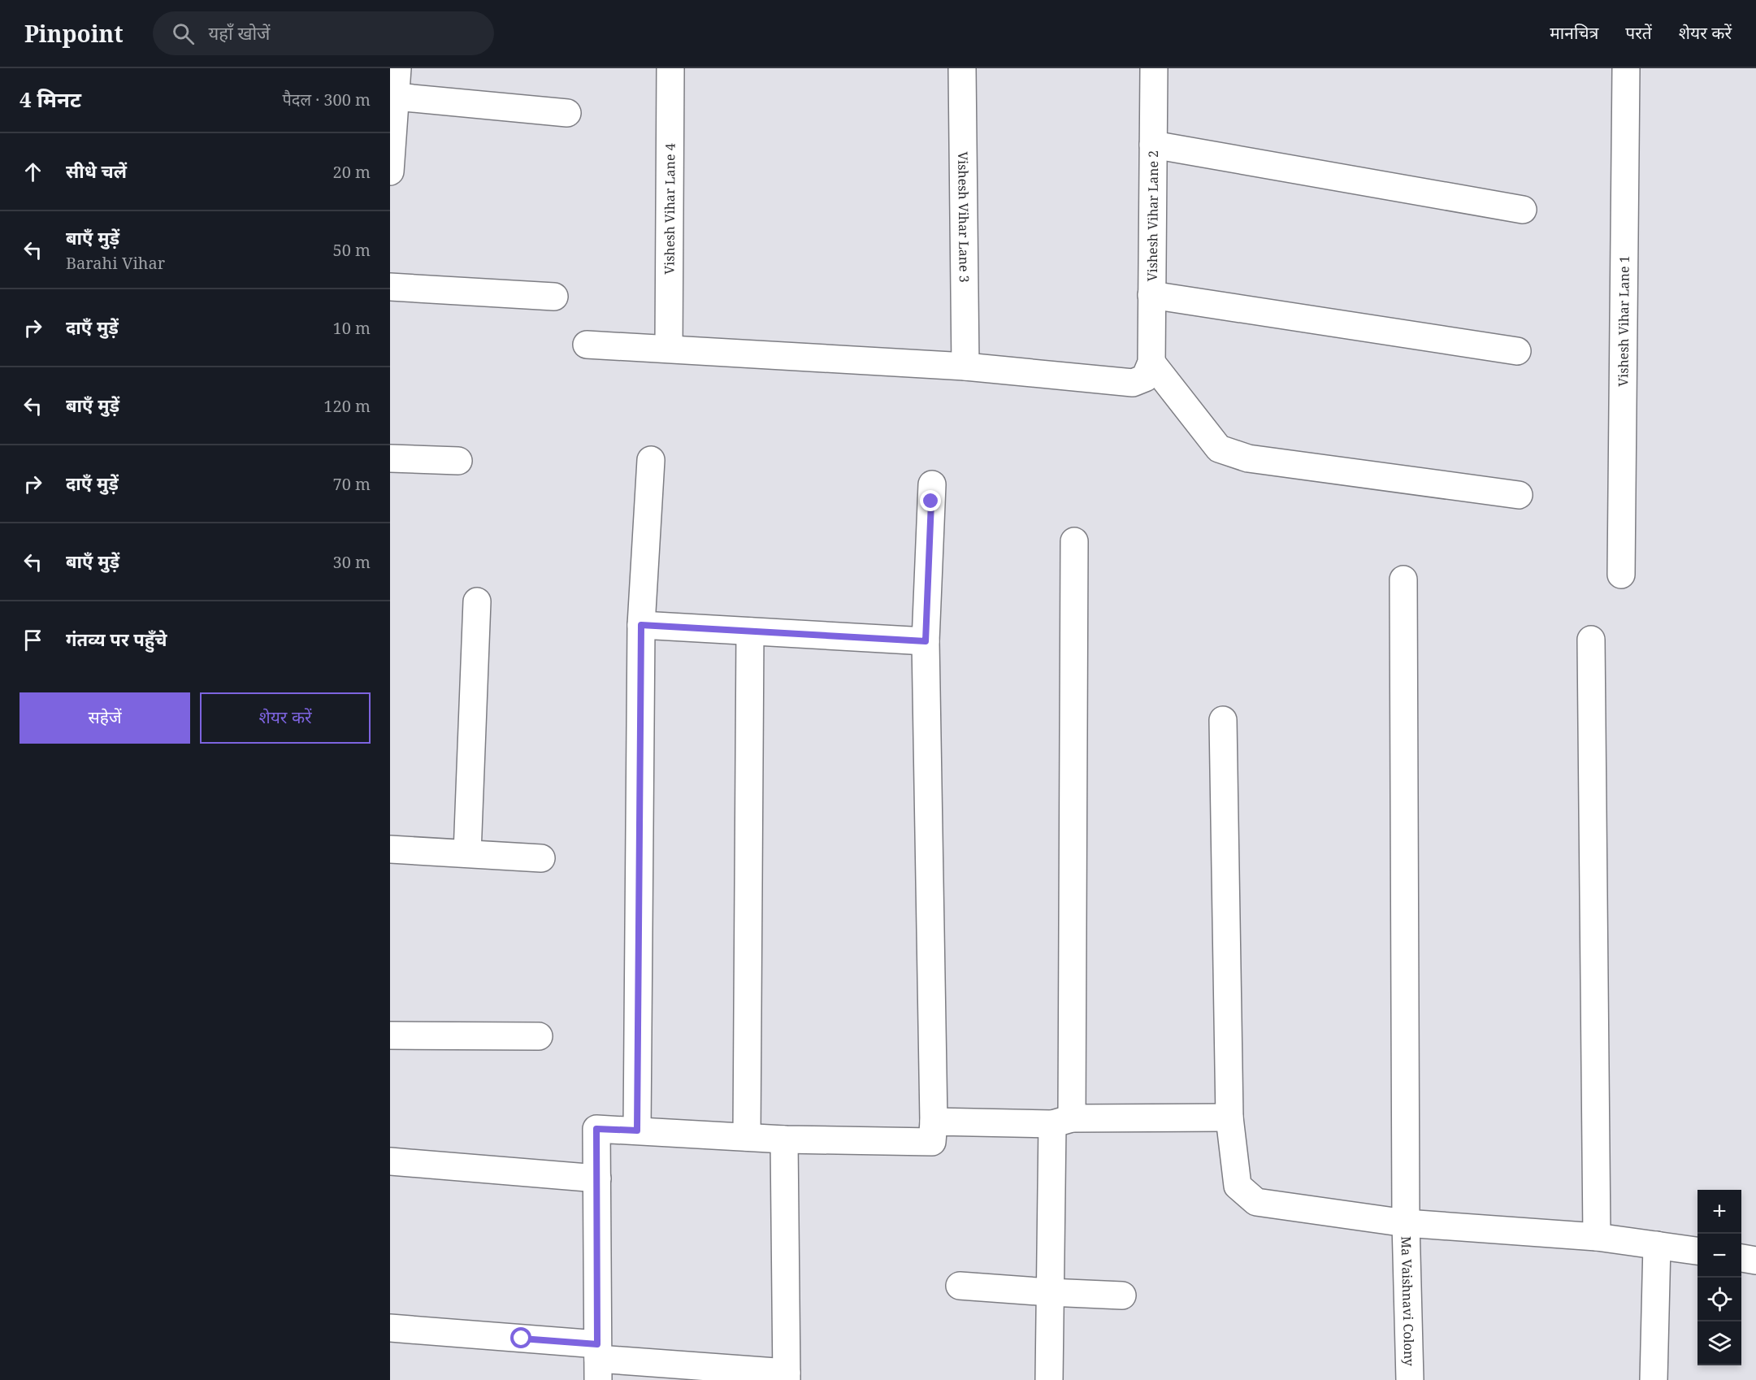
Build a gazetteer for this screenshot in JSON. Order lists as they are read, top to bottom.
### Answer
{
  "streets": {
    "street": [
      "Vishesh Vihar Lane 4",
      "Vishesh Vihar Lane 2",
      "Vishesh Vihar Lane 3",
      "Vishesh Vihar Lane 1",
      "Ma Vaishnavi Colony"
    ]
  },
  "page": {
    "header": "Pinpoint",
    "search": "यहाँ खोजें",
    "nav": ["मानचित्र", "परतें", "शेयर करें"],
    "heading": ["4 मिनट", "पैदल · 300 m"],
    "list": [
      ["सीधे चलें", "20 m"],
      ["बाएँ मुड़ें", "Barahi Vihar", "50 m"],
      ["दाएँ मुड़ें", "10 m"],
      ["बाएँ मुड़ें", "120 m"],
      ["दाएँ मुड़ें", "70 m"],
      ["बाएँ मुड़ें", "30 m"],
      "गंतव्य पर पहुँचे"
    ],
    "buttons": ["सहेजें", "शेयर करें"],
    "map_buttons": ["+", "−"]
  }
}
